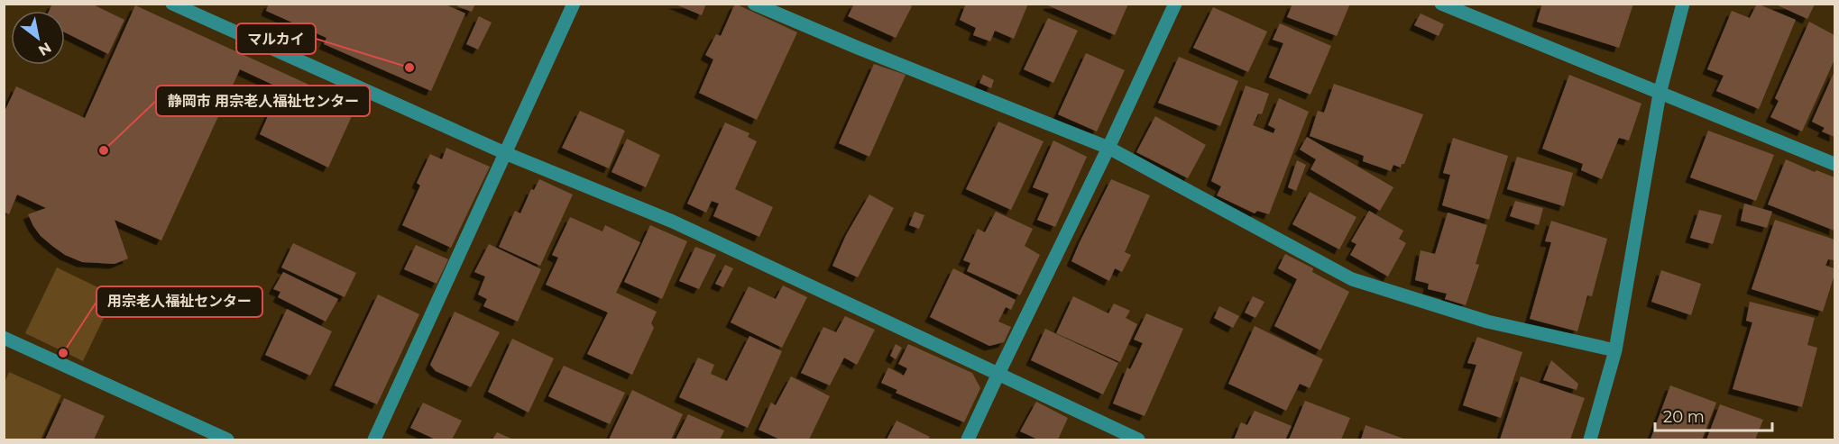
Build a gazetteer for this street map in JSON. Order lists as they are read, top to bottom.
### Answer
{
  "places": ["マルカイ", "静岡市 用宗老人福祉センター", "用宗老人福祉センター"],
  "scale_bar": "20 m",
  "north": "bottom right"
}
